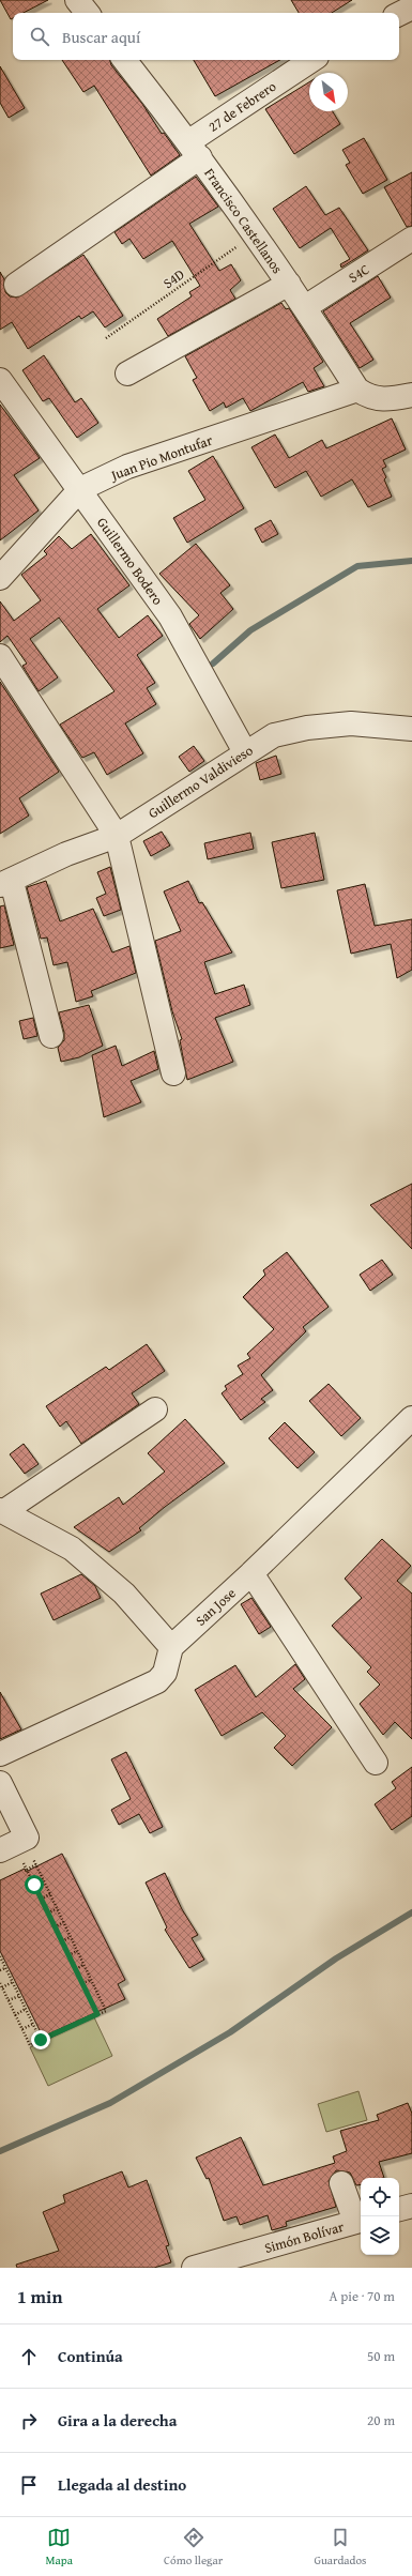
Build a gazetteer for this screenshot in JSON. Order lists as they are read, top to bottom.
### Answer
{
  "streets": {
    "street": [
      "27 de Febrero",
      "Francisco Castellanos",
      "S4C",
      "Juan Pio Montufar",
      "Guillermo Bodero",
      "Guillermo Valdivieso",
      "San Jose",
      "Simón Bolívar"
    ],
    "path": ["S4D"]
  },
  "crossings": [
    ["27 de Febrero", "Francisco Castellanos"],
    ["Francisco Castellanos", "S4C"],
    ["Francisco Castellanos", "S4D"],
    ["Francisco Castellanos", "Juan Pio Montufar"],
    ["Juan Pio Montufar", "Guillermo Bodero"],
    ["Guillermo Bodero", "Guillermo Valdivieso"]
  ],
  "north": "bottom right",
  "page": {
    "search": "Buscar aquí",
    "heading": ["1 min", "A pie · 70 m"],
    "list": [
      ["Continúa", "50 m"],
      ["Gira a la derecha", "20 m"],
      "Llegada al destino"
    ],
    "nav": ["Mapa", "Cómo llegar", "Guardados"]
  }
}
